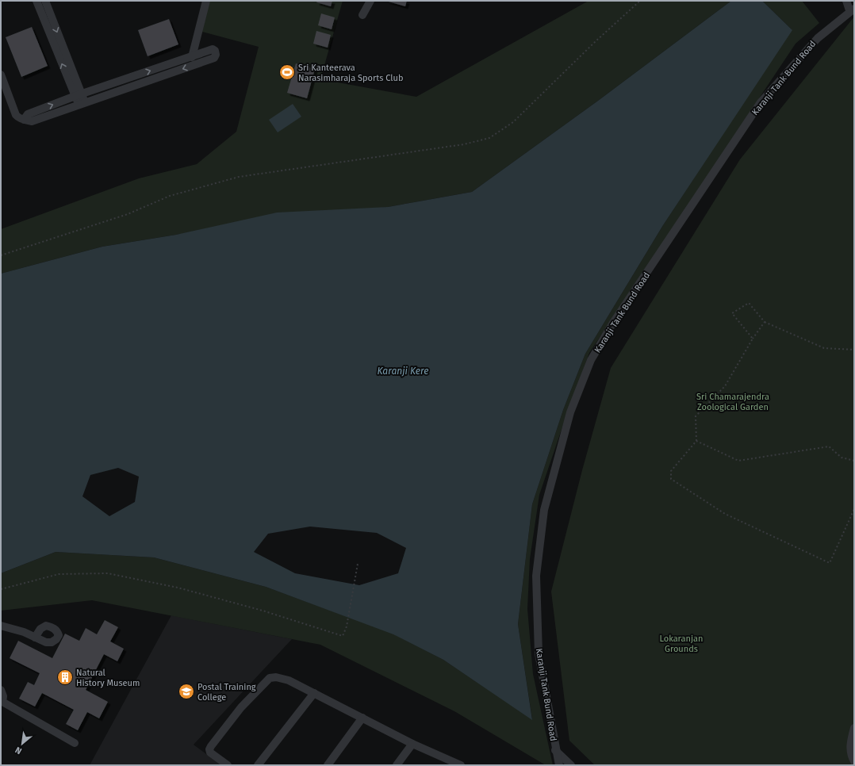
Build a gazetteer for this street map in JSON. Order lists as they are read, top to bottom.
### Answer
{
  "streets": {
    "street": ["Karanji Tank Bund Road"]
  },
  "water": ["Karanji Kere"],
  "parks": ["Sri Chamarajendra Zoological Garden", "Lokaranjan Grounds"],
  "places": {
    "sports": ["Sri Kanteerava Narasimharaja Sports Club"],
    "building": ["Natural History Museum"],
    "school or university": ["Postal Training College"]
  },
  "north": "bottom left"
}
